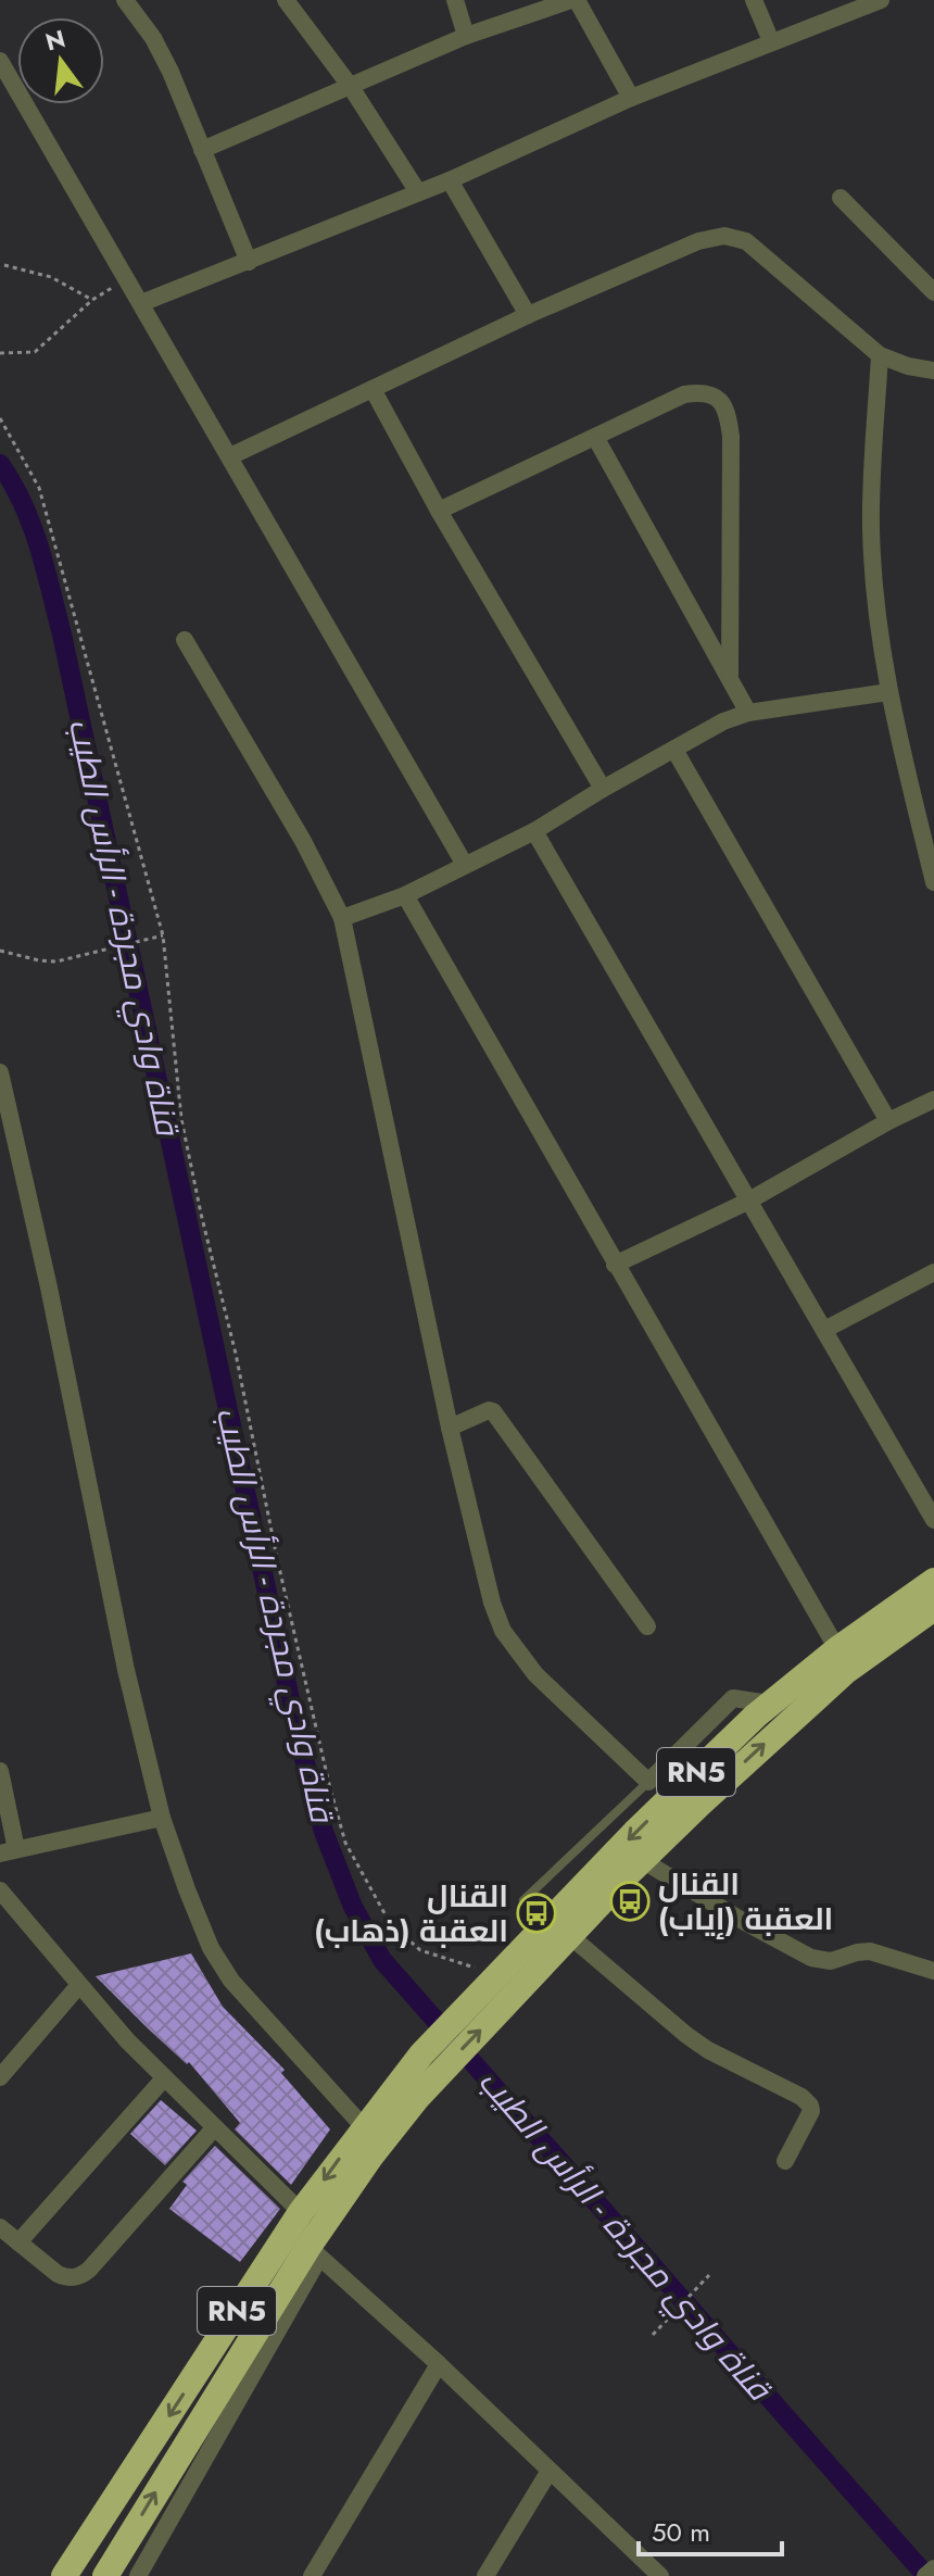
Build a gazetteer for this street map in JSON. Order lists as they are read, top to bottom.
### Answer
{
  "streets": {
    "highway": ["RN5"]
  },
  "water": ["قناة وادي مجردة - الرأس الطيب"],
  "places": {
    "bus stop": ["القنال العقبة (إياب)", "القنال العقبة (ذهاب)"]
  },
  "scale_bar": "50 m",
  "north": "top"
}
